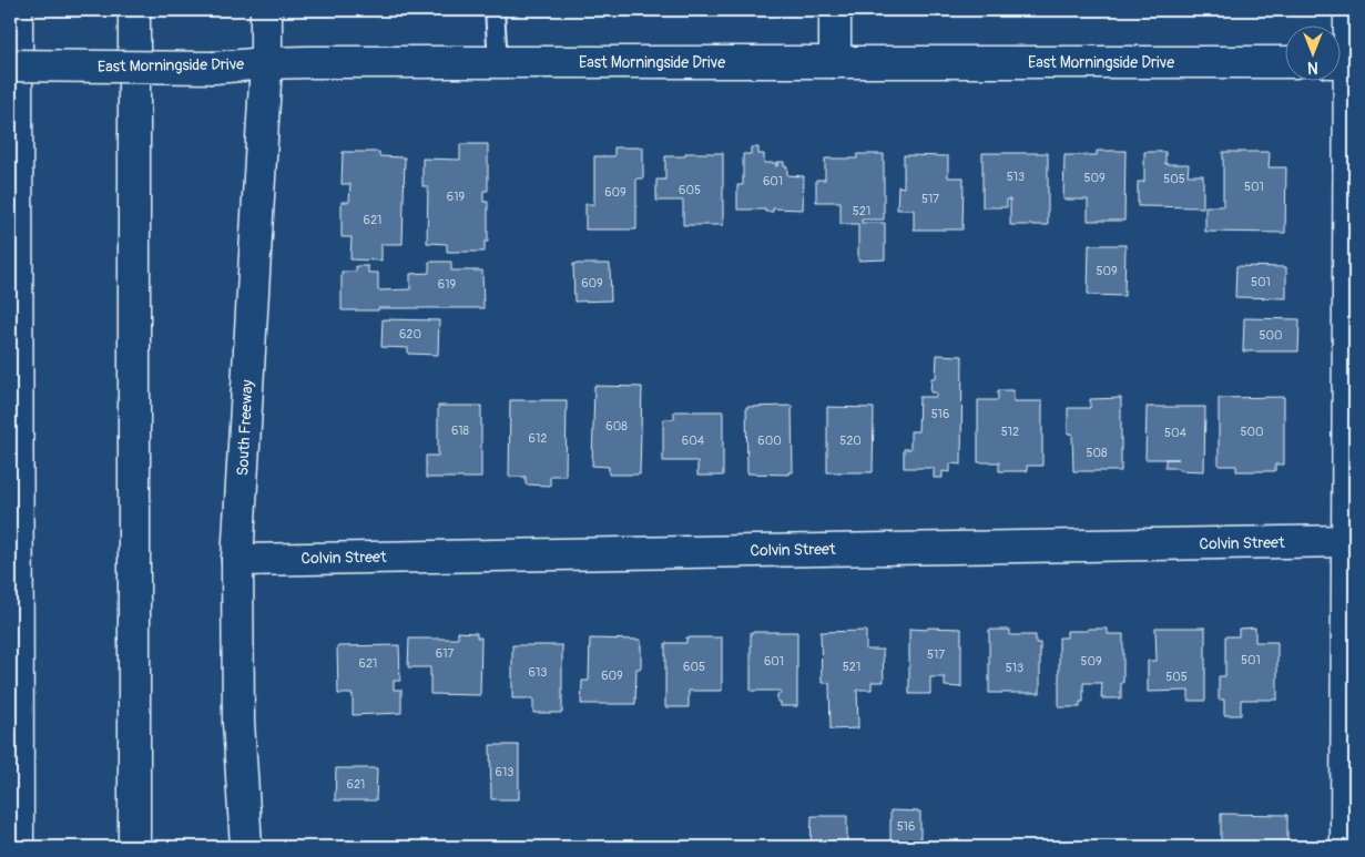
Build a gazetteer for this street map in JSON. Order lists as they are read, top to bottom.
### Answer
{
  "streets": {
    "main road": ["East Morningside Drive", "South Freeway", "Colvin Street"]
  },
  "crossings": [
    ["East Morningside Drive", "South Freeway"],
    ["South Freeway", "Colvin Street"]
  ],
  "house_numbers": [
    "513",
    "509",
    "505",
    "601",
    "501",
    "605",
    "609",
    "619",
    "517",
    "521",
    "621",
    "509",
    "501",
    "609",
    "619",
    "620",
    "500",
    "516",
    "608",
    "618",
    "512",
    "500",
    "504",
    "612",
    "604",
    "600",
    "520",
    "508",
    "617",
    "517",
    "501",
    "601",
    "509",
    "621",
    "605",
    "521",
    "513",
    "613",
    "609",
    "505",
    "613",
    "621",
    "516"
  ],
  "north": "bottom"
}
